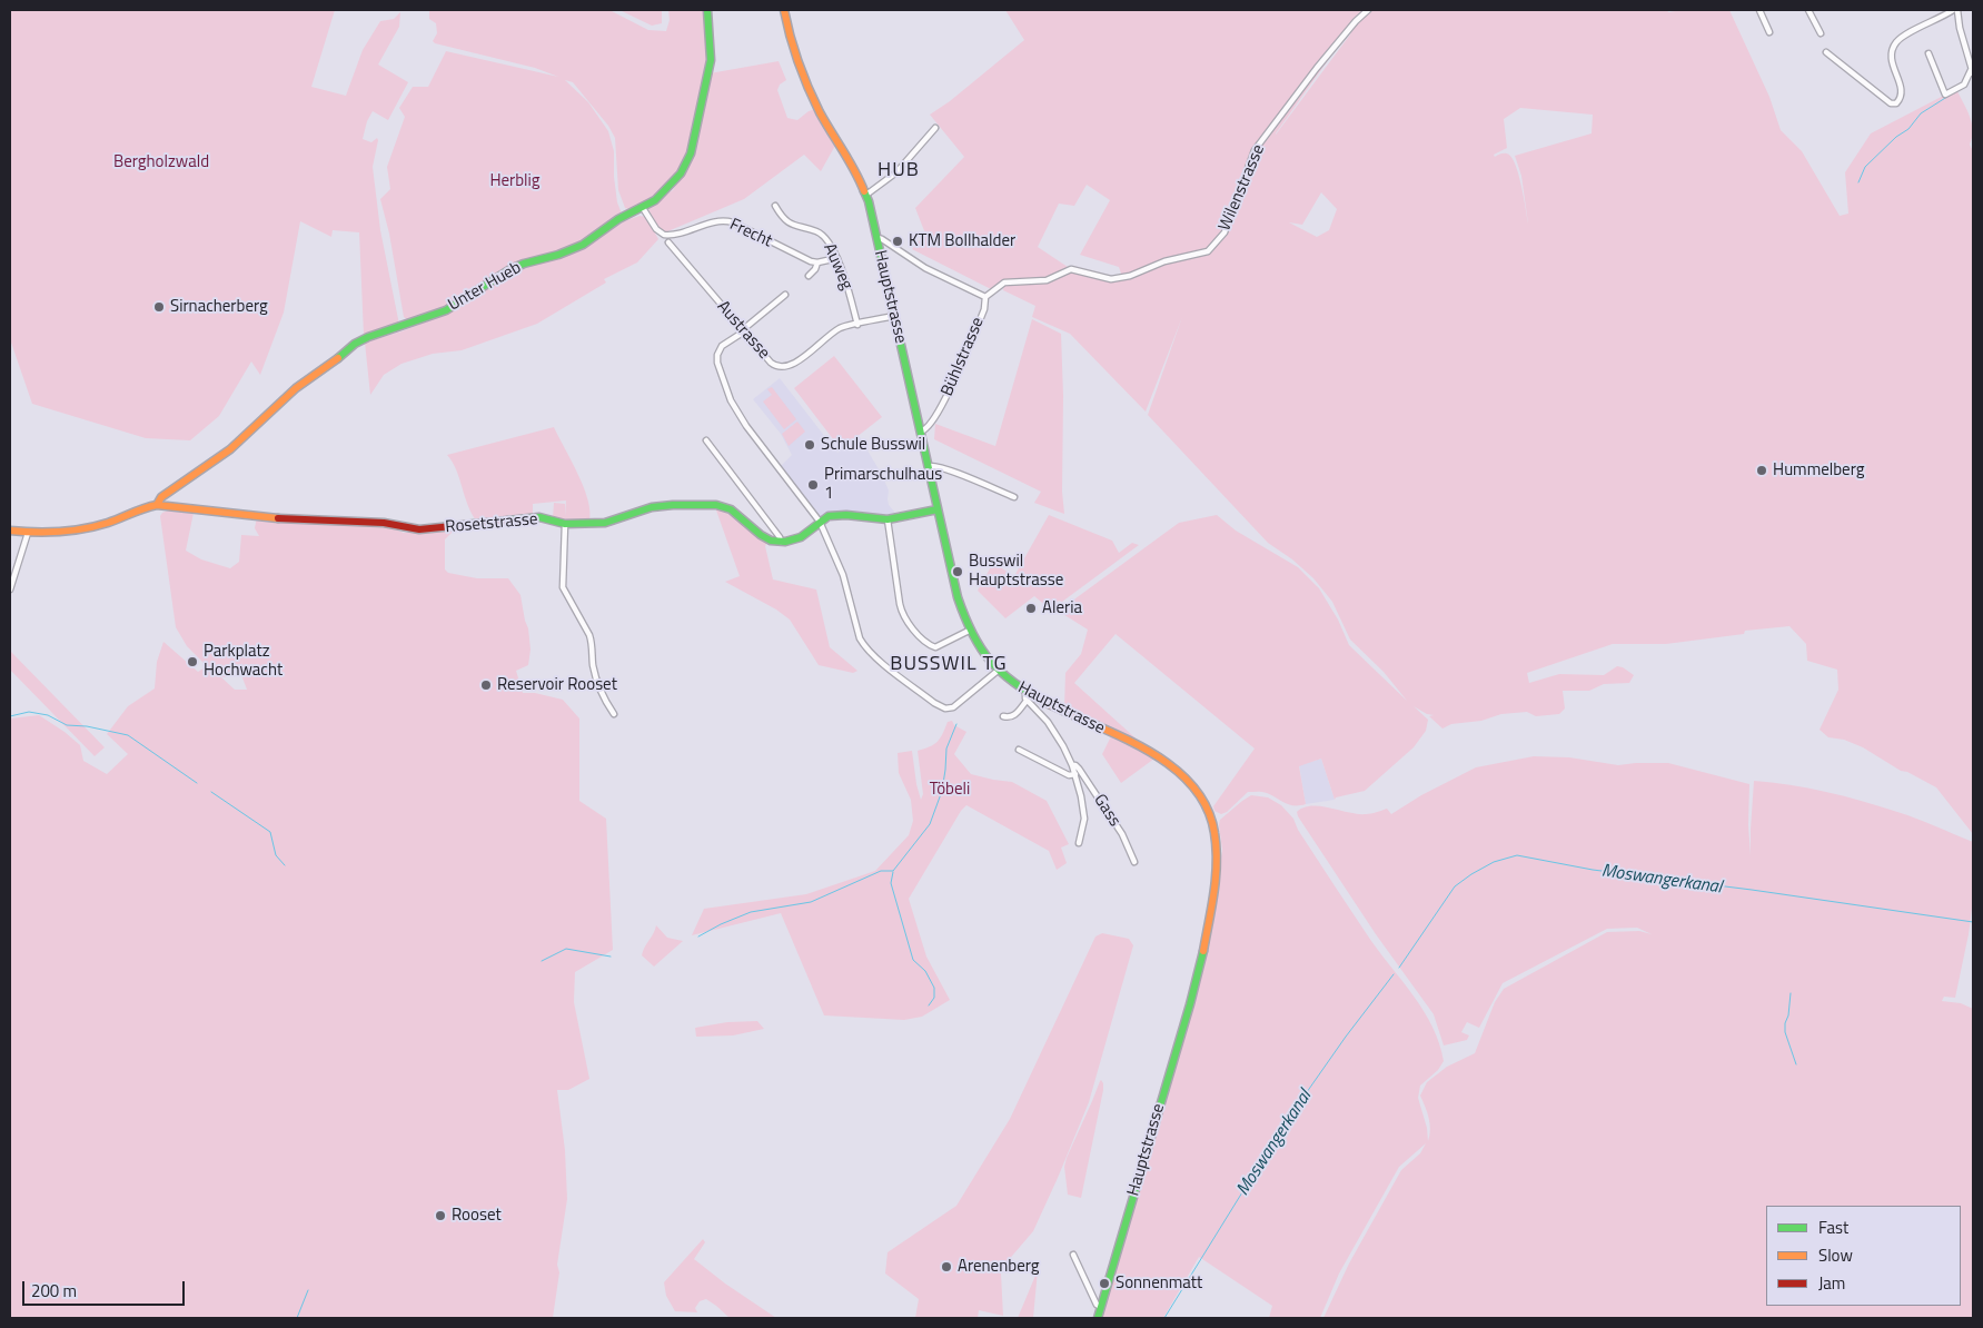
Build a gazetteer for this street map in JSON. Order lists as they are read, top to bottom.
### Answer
{
  "streets": {
    "street": [
      "Wilenstrasse",
      "Frecht",
      "Auweg",
      "Unter Hueb",
      "Hauptstrasse",
      "Austrasse",
      "Bühlstrasse",
      "Rosetstrasse",
      "Gass"
    ]
  },
  "crossings": [
    ["Wilenstrasse", "Bühlstrasse"],
    ["Frecht", "Unter Hueb"],
    ["Auweg", "Austrasse"],
    ["Unter Hueb", "Rosetstrasse"],
    ["Hauptstrasse", "Austrasse"],
    ["Hauptstrasse", "Bühlstrasse"]
  ],
  "districts": ["HUB", "BUSSWIL TG"],
  "water": ["Moswangerkanal"],
  "parks": ["Bergholzwald", "Herblig", "Töbeli"],
  "places": [
    "KTM Bollhalder",
    "Sirnacherberg",
    "Schule Busswil",
    "Hummelberg",
    "Primarschulhaus 1",
    "Busswil Hauptstrasse",
    "Aleria",
    "Parkplatz Hochwacht",
    "Reservoir Rooset",
    "Rooset",
    "Arenenberg",
    "Sonnenmatt"
  ],
  "legend": ["Fast", "Slow", "Jam"],
  "scale_bar": "200 m"
}
